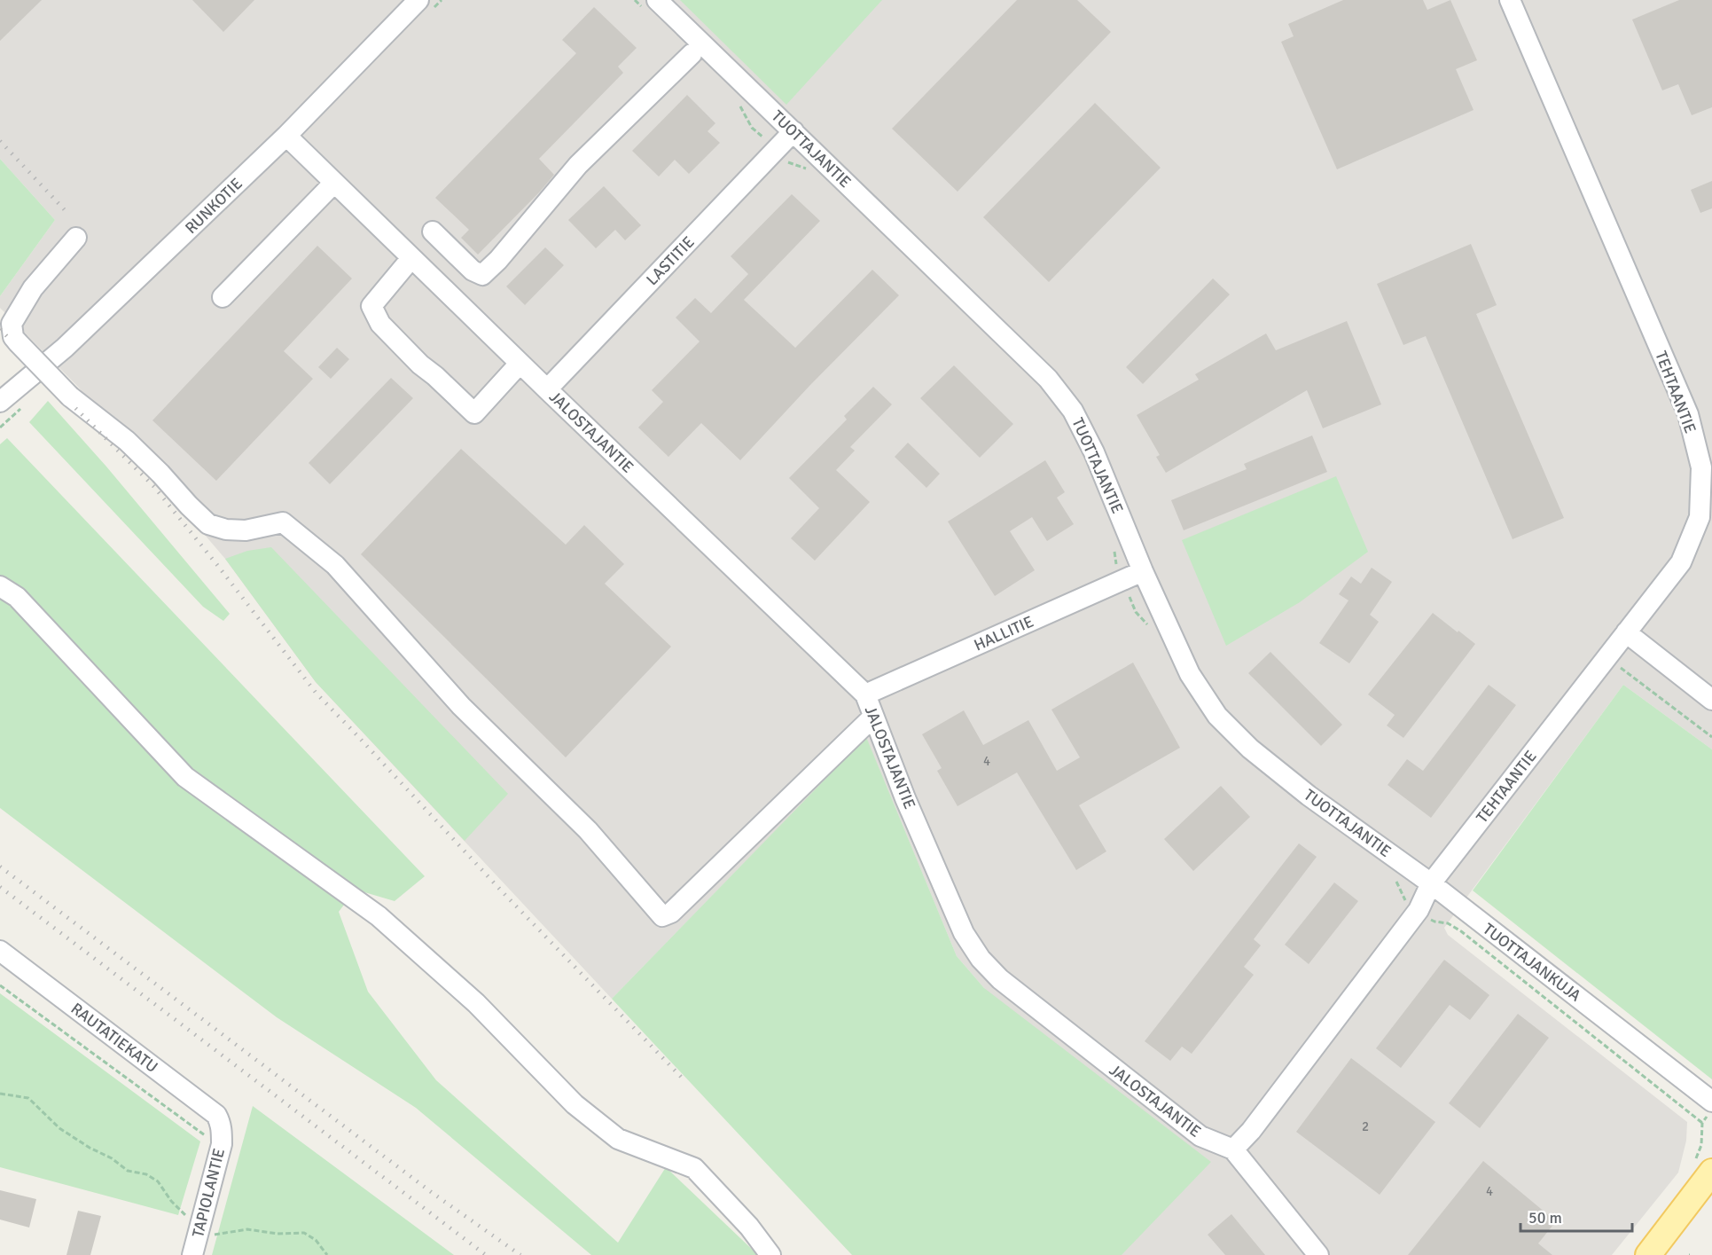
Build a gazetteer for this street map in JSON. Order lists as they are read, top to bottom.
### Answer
{
  "streets": {
    "street": [
      "TUOTTAJANTIE",
      "RUNKOTIE",
      "LASTITIE",
      "TEHTAANTIE",
      "JALOSTAJANTIE",
      "HALLITIE",
      "TUOTTAJANKUJA",
      "RAUTATIEKATU",
      "TAPIOLANTIE"
    ]
  },
  "crossings": [
    ["TUOTTAJANTIE", "LASTITIE"],
    ["TUOTTAJANTIE", "TEHTAANTIE"],
    ["TUOTTAJANTIE", "HALLITIE"],
    ["TUOTTAJANTIE", "TUOTTAJANKUJA"],
    ["RUNKOTIE", "JALOSTAJANTIE"],
    ["LASTITIE", "JALOSTAJANTIE"],
    ["TEHTAANTIE", "TUOTTAJANKUJA"],
    ["JALOSTAJANTIE", "HALLITIE"],
    ["RAUTATIEKATU", "TAPIOLANTIE"]
  ],
  "house_numbers": ["4", "2", "4"],
  "scale_bar": "50 m"
}
